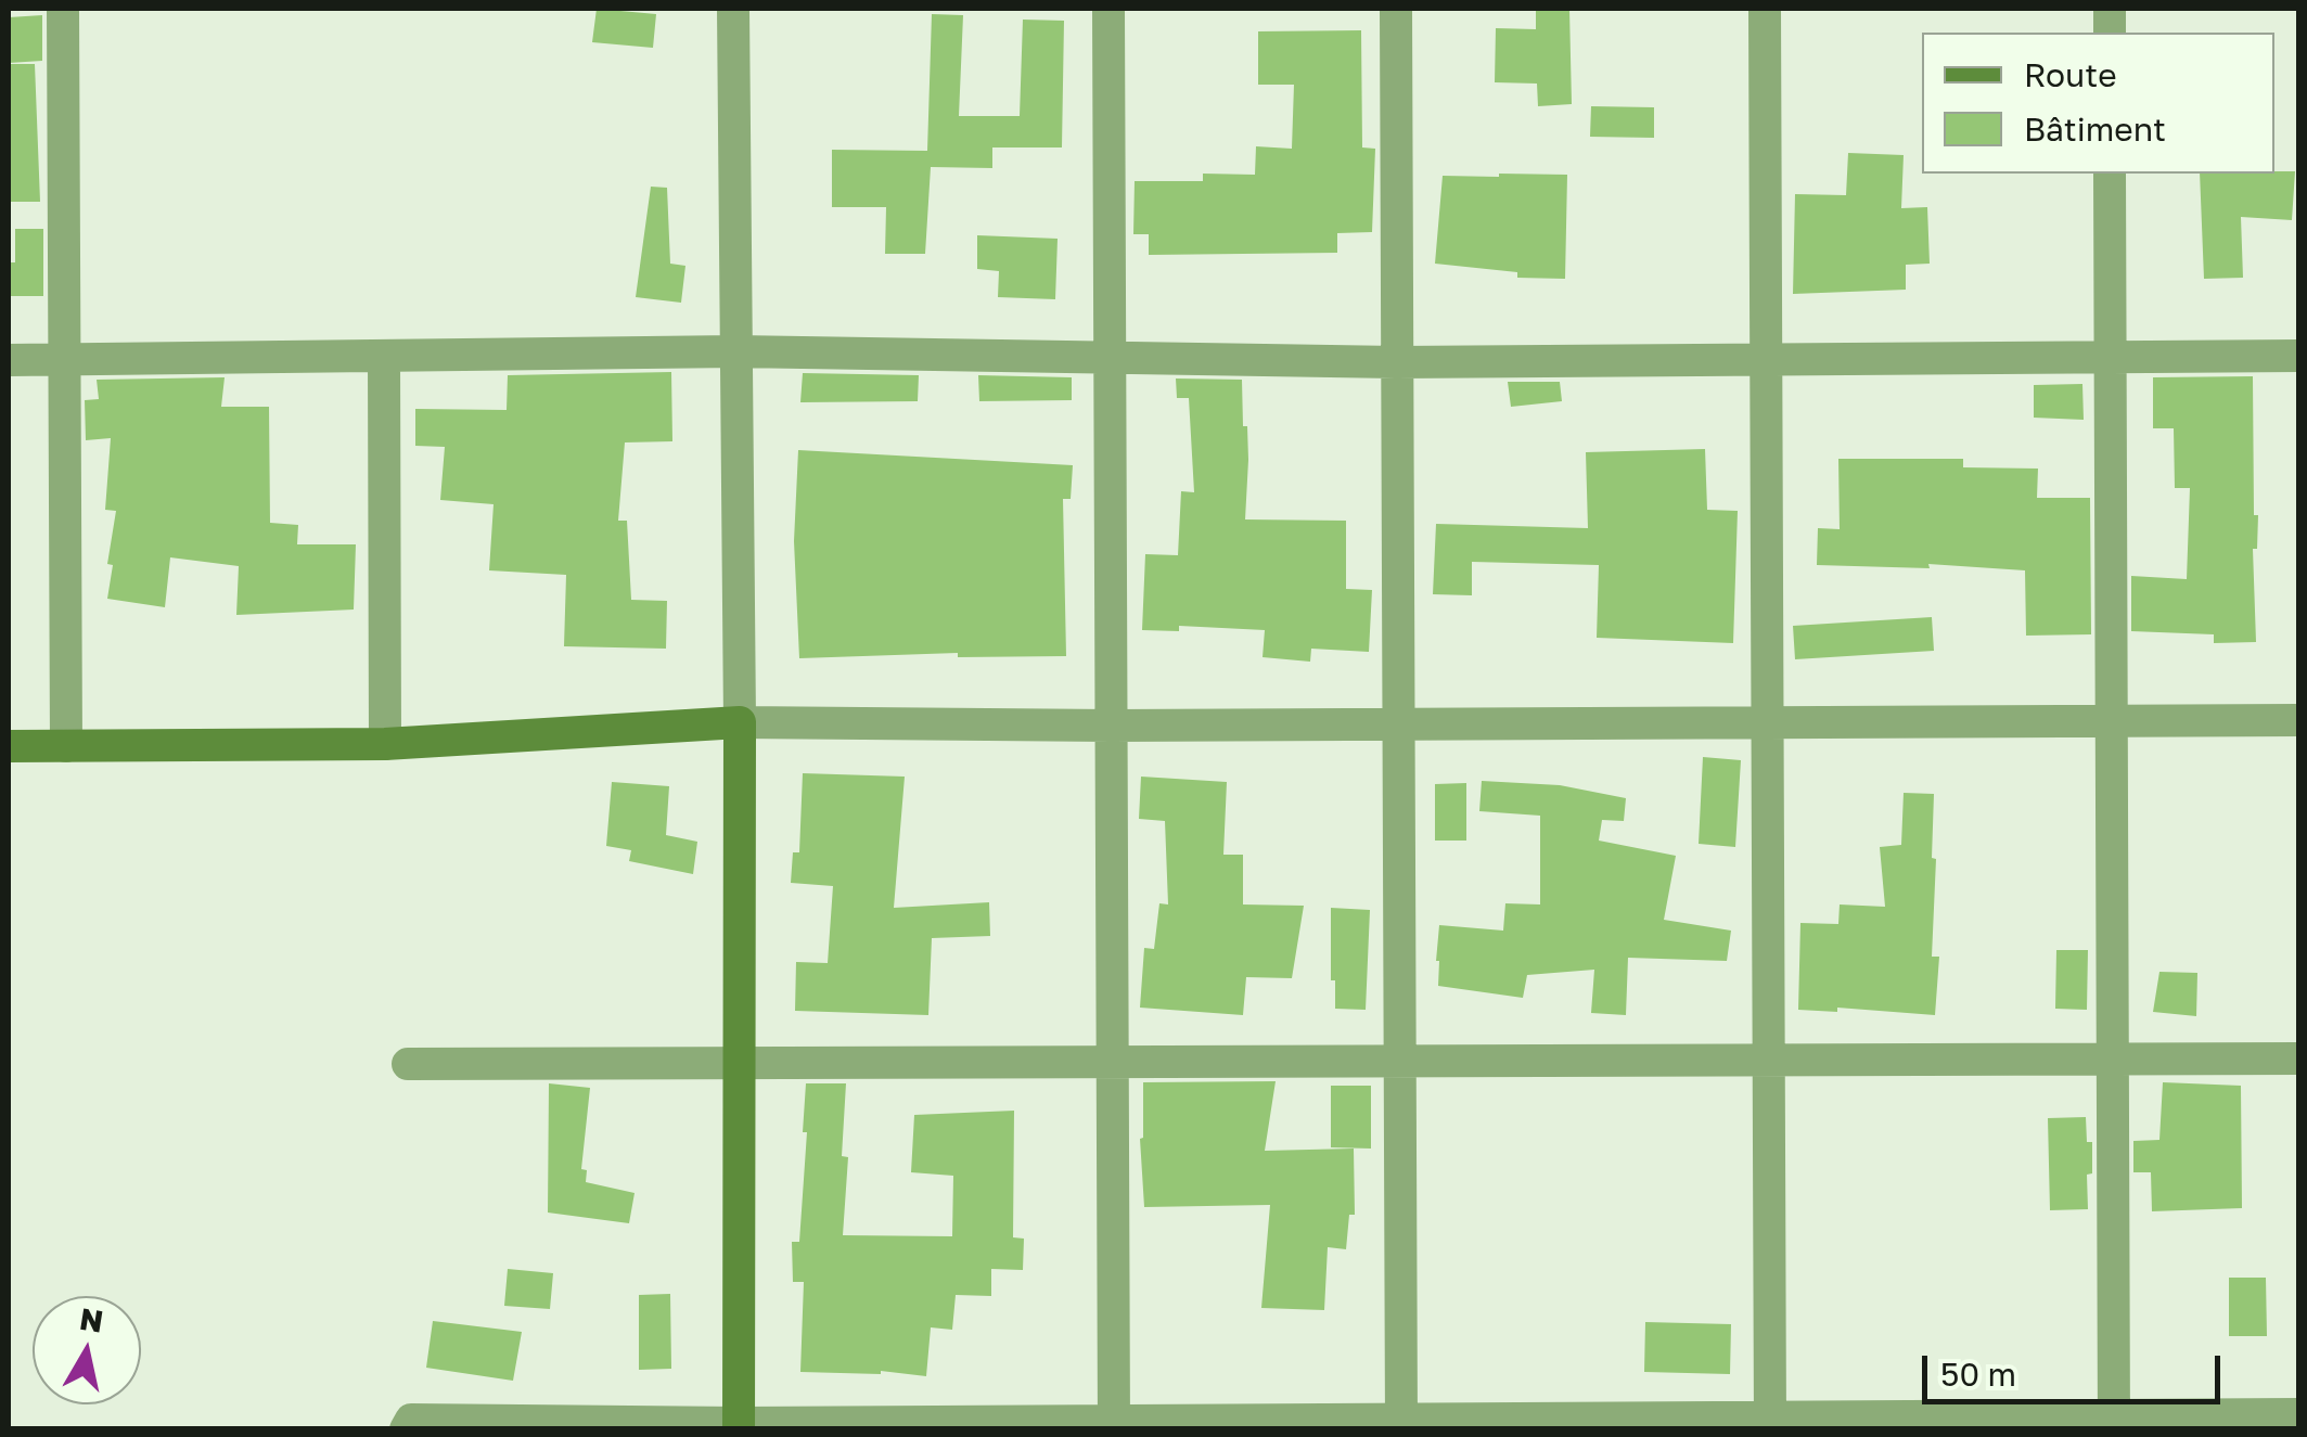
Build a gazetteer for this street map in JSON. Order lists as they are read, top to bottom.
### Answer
{
  "legend": ["Route", "Bâtiment"],
  "scale_bar": "50 m",
  "north": "top"
}
